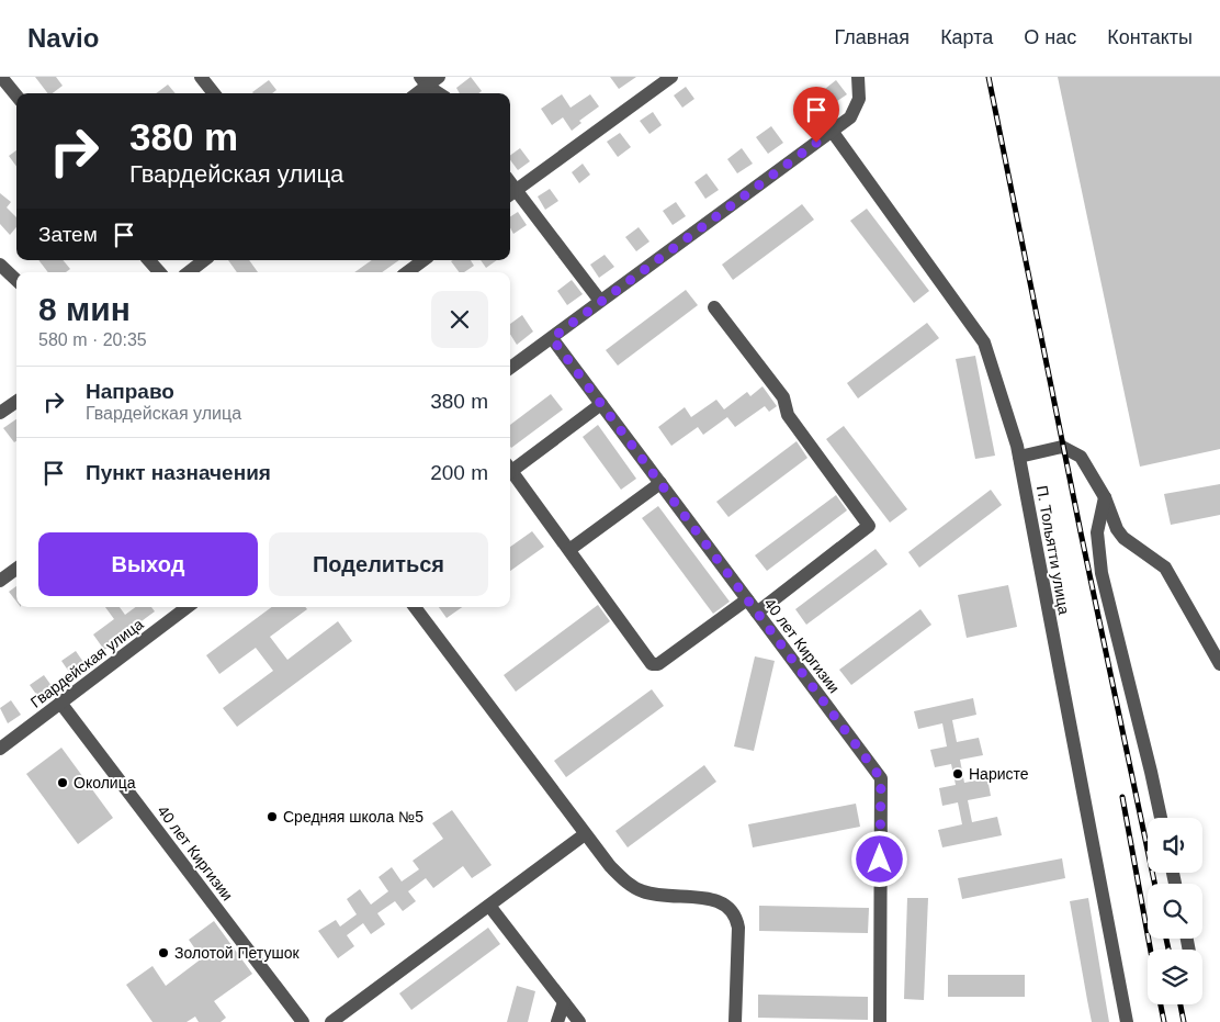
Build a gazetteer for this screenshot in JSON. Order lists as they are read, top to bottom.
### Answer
{
  "streets": {
    "street": ["П. Тольятти улица", "40 лет Киргизии", "Гвардейская улица"]
  },
  "crossings": [
    ["40 лет Киргизии", "Гвардейская улица"]
  ],
  "places": [
    "Наристе",
    "Околица",
    "Средняя школа №5",
    "Золотой Петушок"
  ],
  "page": {
    "header": "Navio",
    "nav": [
      "Главная",
      "Карта",
      "О нас",
      "Контакты"
    ],
    "turn": ["380 m", "Гвардейская улица"],
    "then": "Затем",
    "heading": ["8 мин", "580 m · 20:35"],
    "list": [
      {
        "name": "Направо",
        "note": "Гвардейская улица",
        "value": "380 m"
      },
      {
        "name": "Пункт назначения",
        "value": "200 m"
      }
    ],
    "buttons": ["Выход", "Поделиться"]
  }
}
